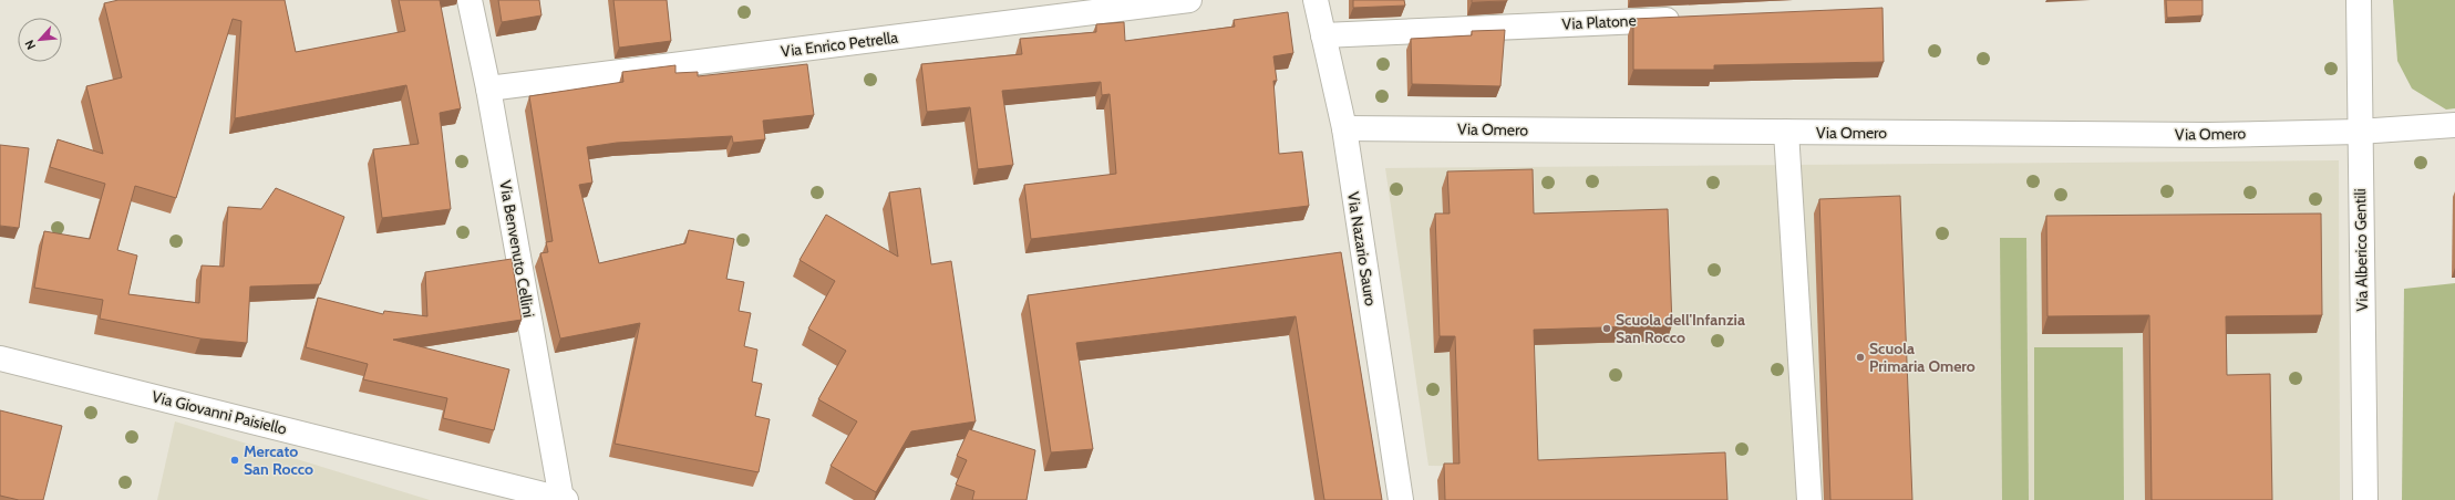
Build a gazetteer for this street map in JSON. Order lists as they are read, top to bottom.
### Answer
{
  "streets": {
    "street": [
      "Via Platone",
      "Via Enrico Petrella",
      "Via Omero",
      "Via Benvenuto Cellini",
      "Via Nazario Sauro",
      "Via Alberico Gentili",
      "Via Giovanni Paisiello"
    ]
  },
  "crossings": [
    ["Via Platone", "Via Nazario Sauro"],
    ["Via Enrico Petrella", "Via Benvenuto Cellini"],
    ["Via Omero", "Via Nazario Sauro"],
    ["Via Omero", "Via Alberico Gentili"],
    ["Via Benvenuto Cellini", "Via Giovanni Paisiello"]
  ],
  "places": ["Scuola dell'Infanzia San Rocco", "Scuola Primaria Omero", "Mercato San Rocco"],
  "north": "bottom left"
}
